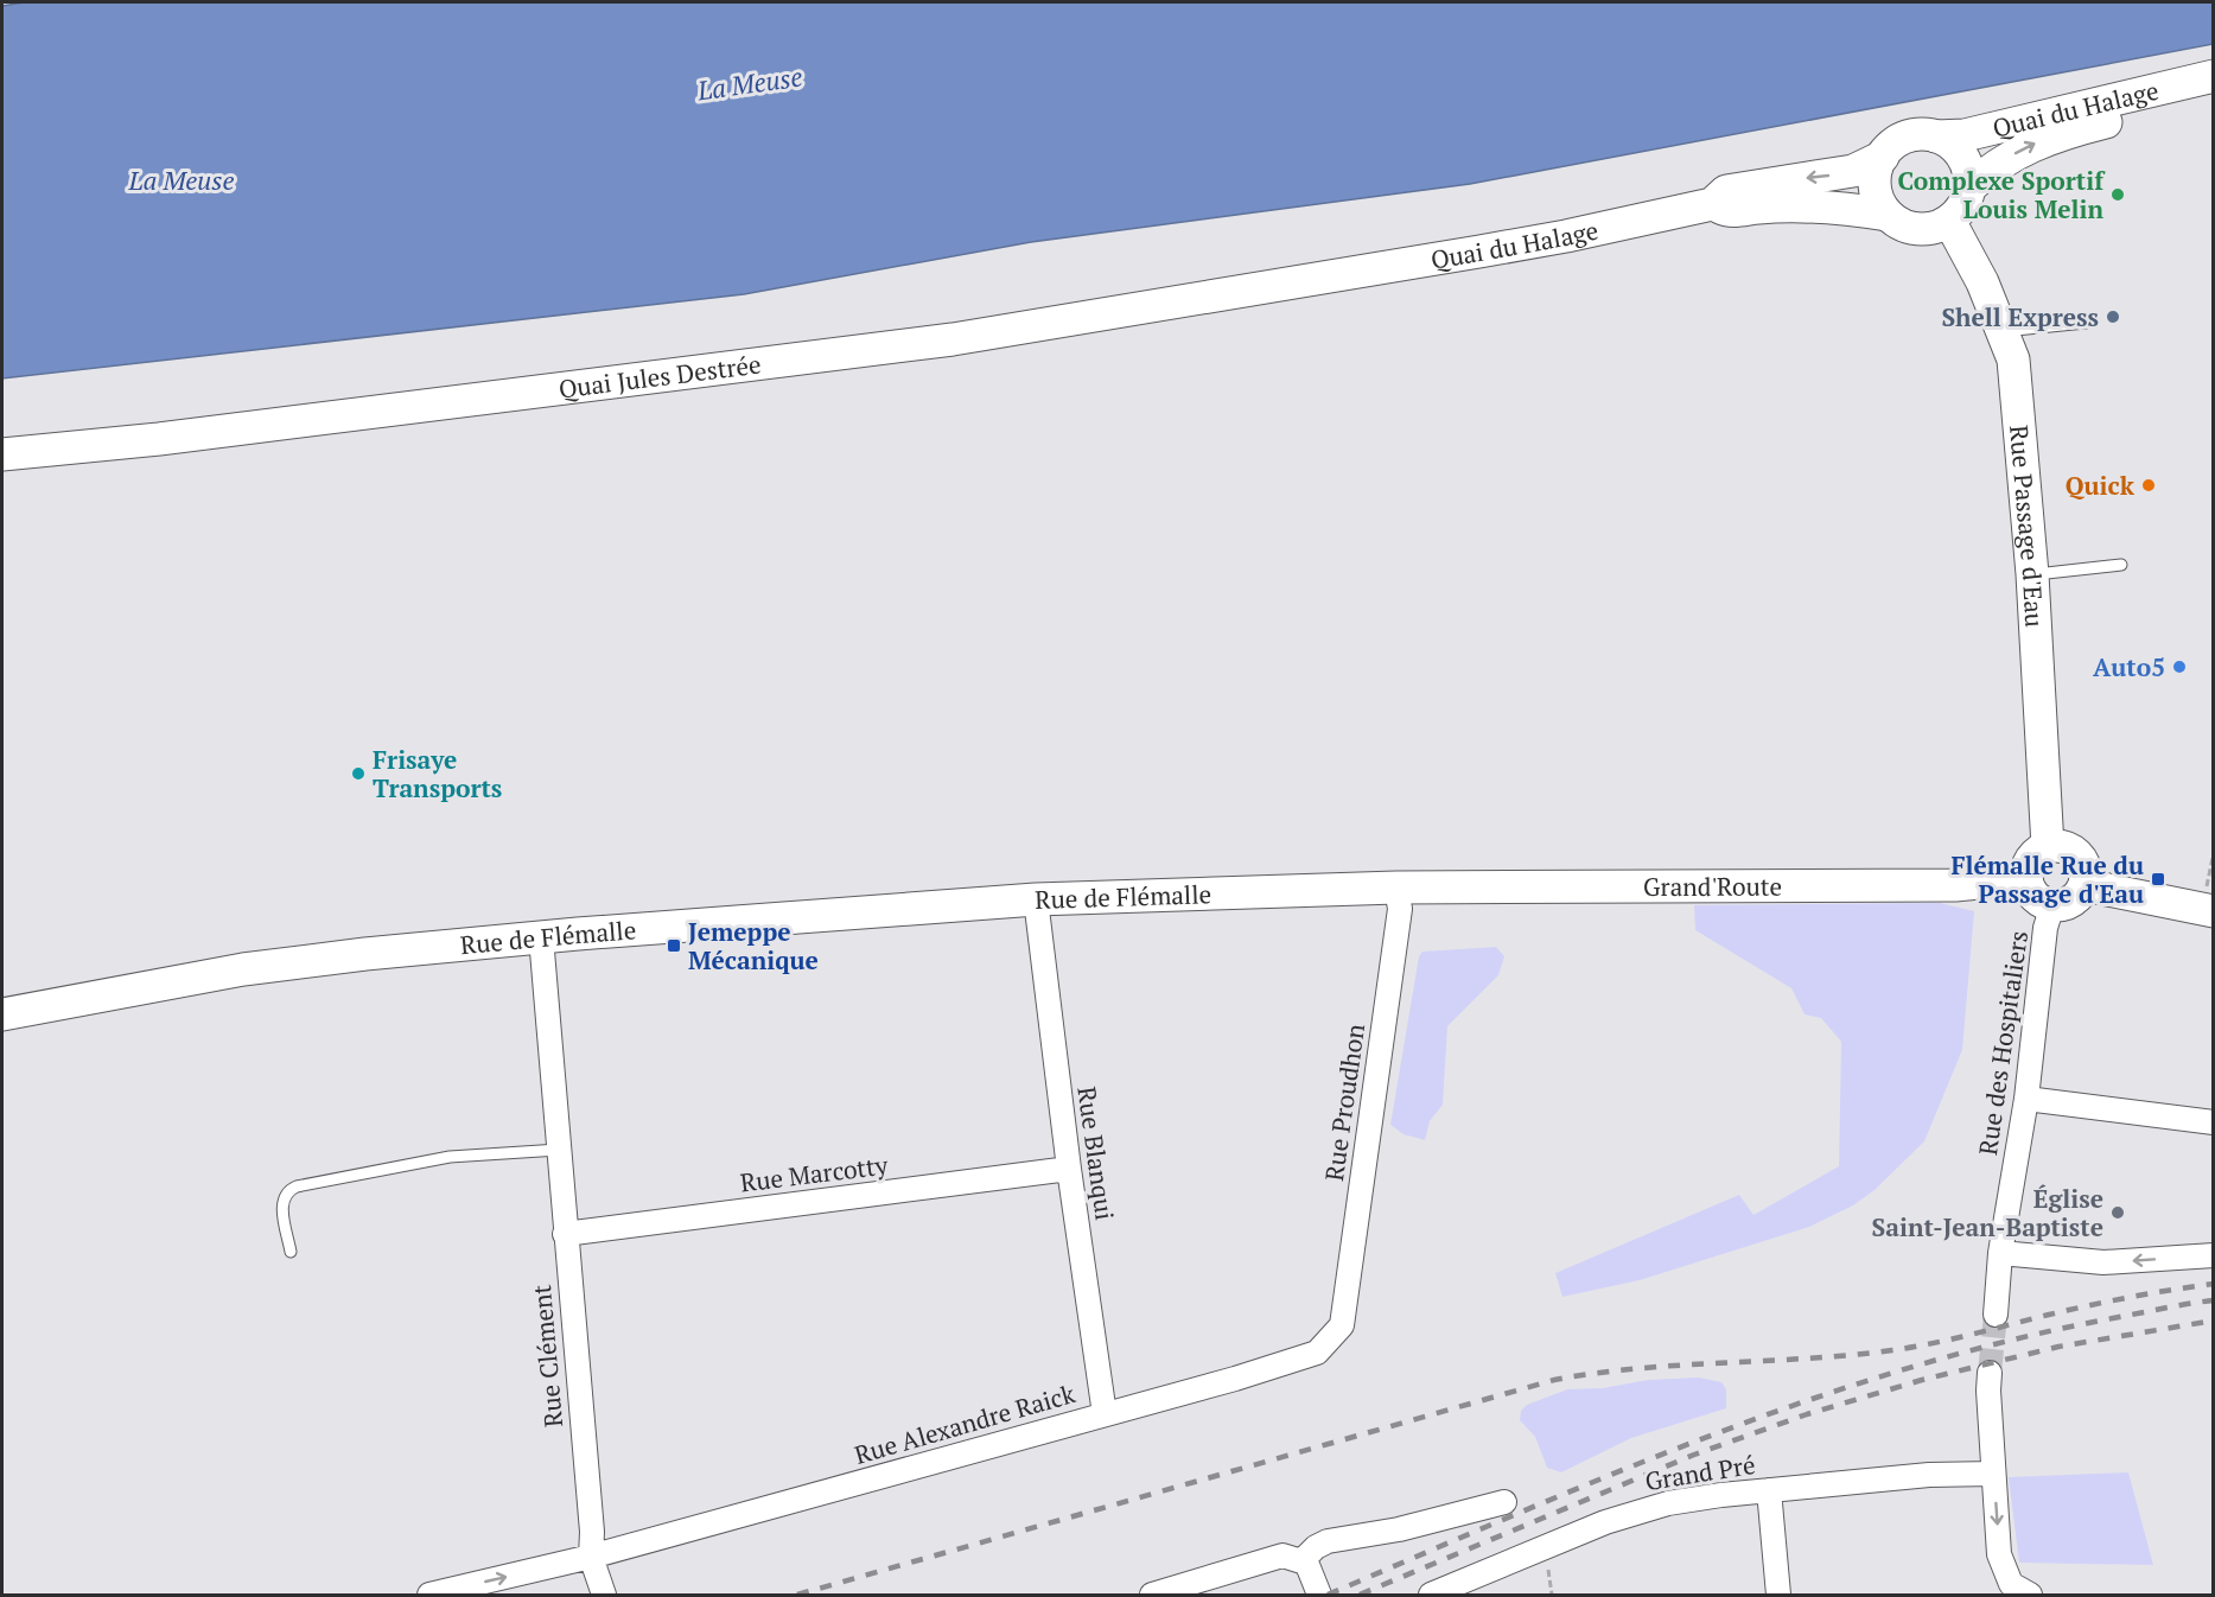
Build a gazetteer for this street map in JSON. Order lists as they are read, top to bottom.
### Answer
{
  "streets": {
    "street": [
      "Quai du Halage",
      "Quai Jules Destrée",
      "Rue Passage d'Eau",
      "Grand'Route",
      "Rue de Flémalle",
      "Rue des Hospitaliers",
      "Rue Proudhon",
      "Rue Blanqui",
      "Rue Marcotty",
      "Rue Clément",
      "Rue Alexandre Raick",
      "Grand Pré"
    ]
  },
  "crossings": [
    ["Quai du Halage", "Quai Jules Destrée"],
    ["Quai du Halage", "Rue Passage d'Eau"],
    ["Rue Passage d'Eau", "Grand'Route"],
    ["Rue Passage d'Eau", "Rue des Hospitaliers"],
    ["Grand'Route", "Rue de Flémalle"],
    ["Grand'Route", "Rue des Hospitaliers"],
    ["Grand'Route", "Rue Proudhon"],
    ["Rue de Flémalle", "Rue Proudhon"],
    ["Rue de Flémalle", "Rue Blanqui"],
    ["Rue de Flémalle", "Rue Clément"],
    ["Rue Proudhon", "Rue Alexandre Raick"],
    ["Rue Blanqui", "Rue Marcotty"],
    ["Rue Blanqui", "Rue Alexandre Raick"],
    ["Rue Marcotty", "Rue Clément"],
    ["Rue Clément", "Rue Alexandre Raick"]
  ],
  "water": ["La Meuse"],
  "places": {
    "other": [
      "Complexe Sportif Louis Melin",
      "Shell Express",
      "Quick",
      "Auto5",
      "Frisaye Transports",
      "Église Saint-Jean-Baptiste"
    ],
    "transit": ["Flémalle Rue du Passage d'Eau", "Jemeppe Mécanique"]
  }
}
